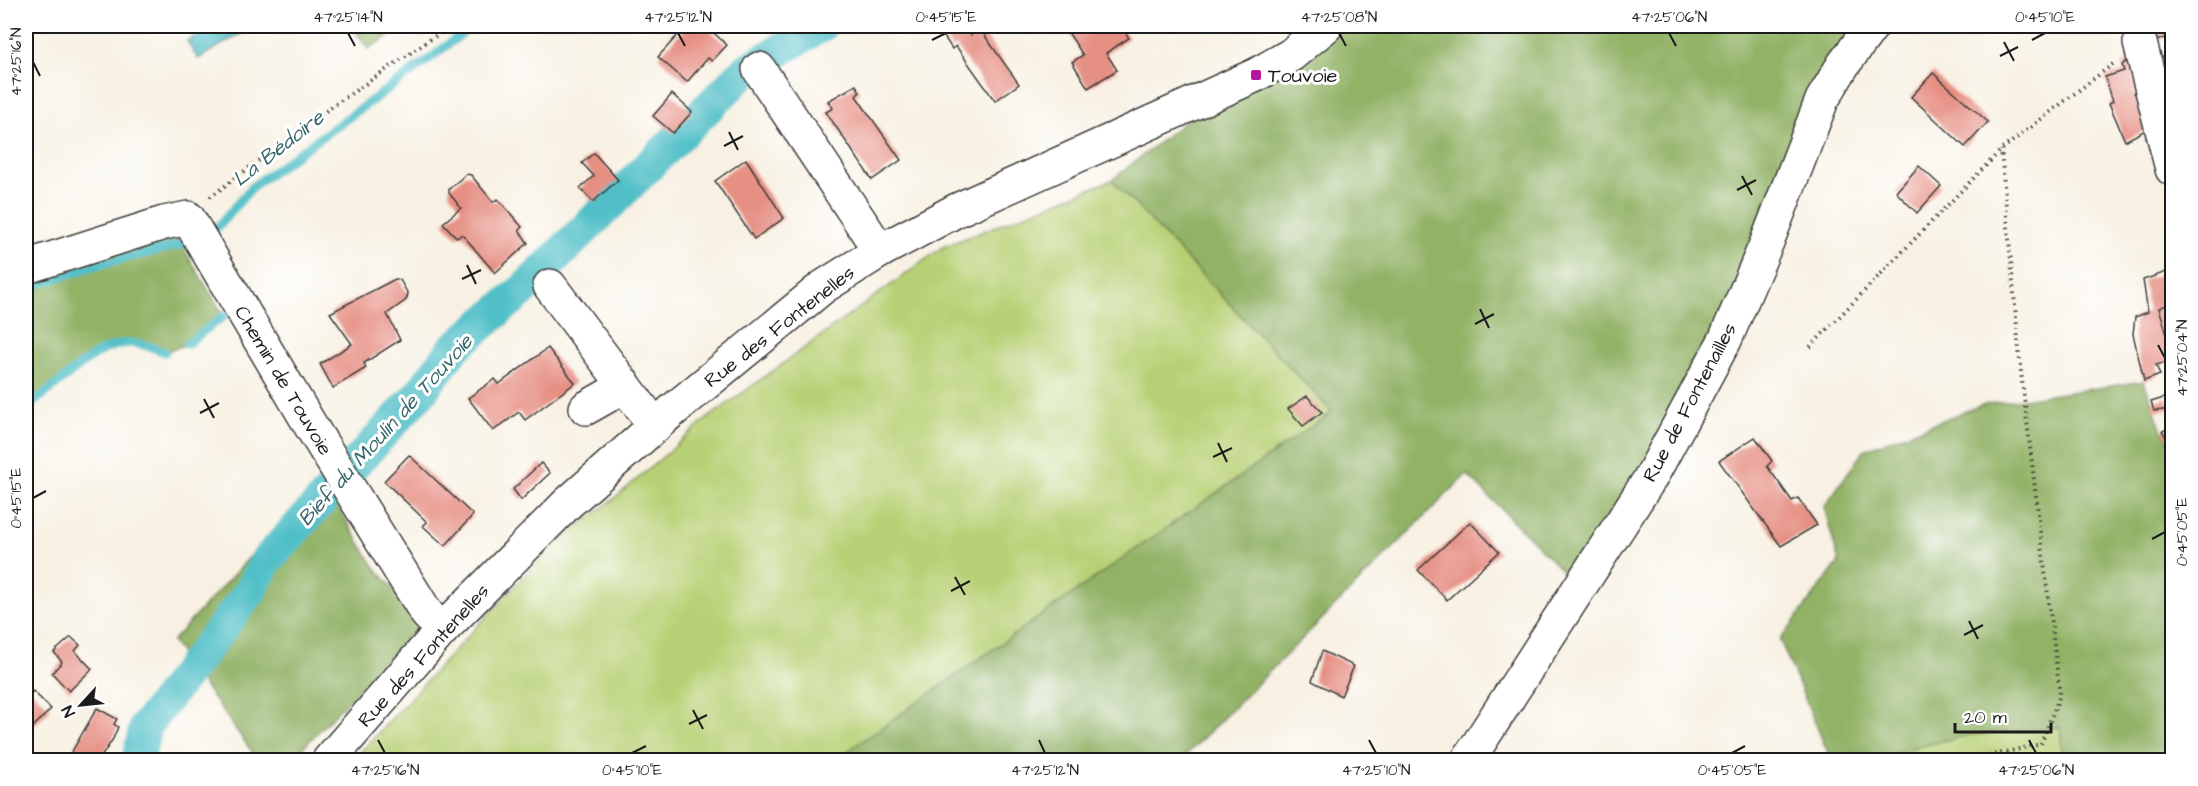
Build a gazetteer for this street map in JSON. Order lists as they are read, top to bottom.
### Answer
{
  "streets": {
    "street": ["Rue des Fontenelles", "Chemin de Touvoie", "Rue de Fontenailles"]
  },
  "crossings": [
    ["Rue des Fontenelles", "Chemin de Touvoie"]
  ],
  "water": ["La Bédoire", "Bief du Moulin de Touvoie"],
  "places": {
    "transit": ["Touvoie"]
  },
  "scale_bar": "20 m",
  "north": "bottom left",
  "coordinates": [
    "47°25'14\"N",
    "47°25'12\"N",
    "0°45'15\"E",
    "47°25'08\"N",
    "47°25'06\"N",
    "0°45'10\"E",
    "47°25'16\"N",
    "47°25'04\"N",
    "0°45'05\"E",
    "47°25'10\"N"
  ]
}
